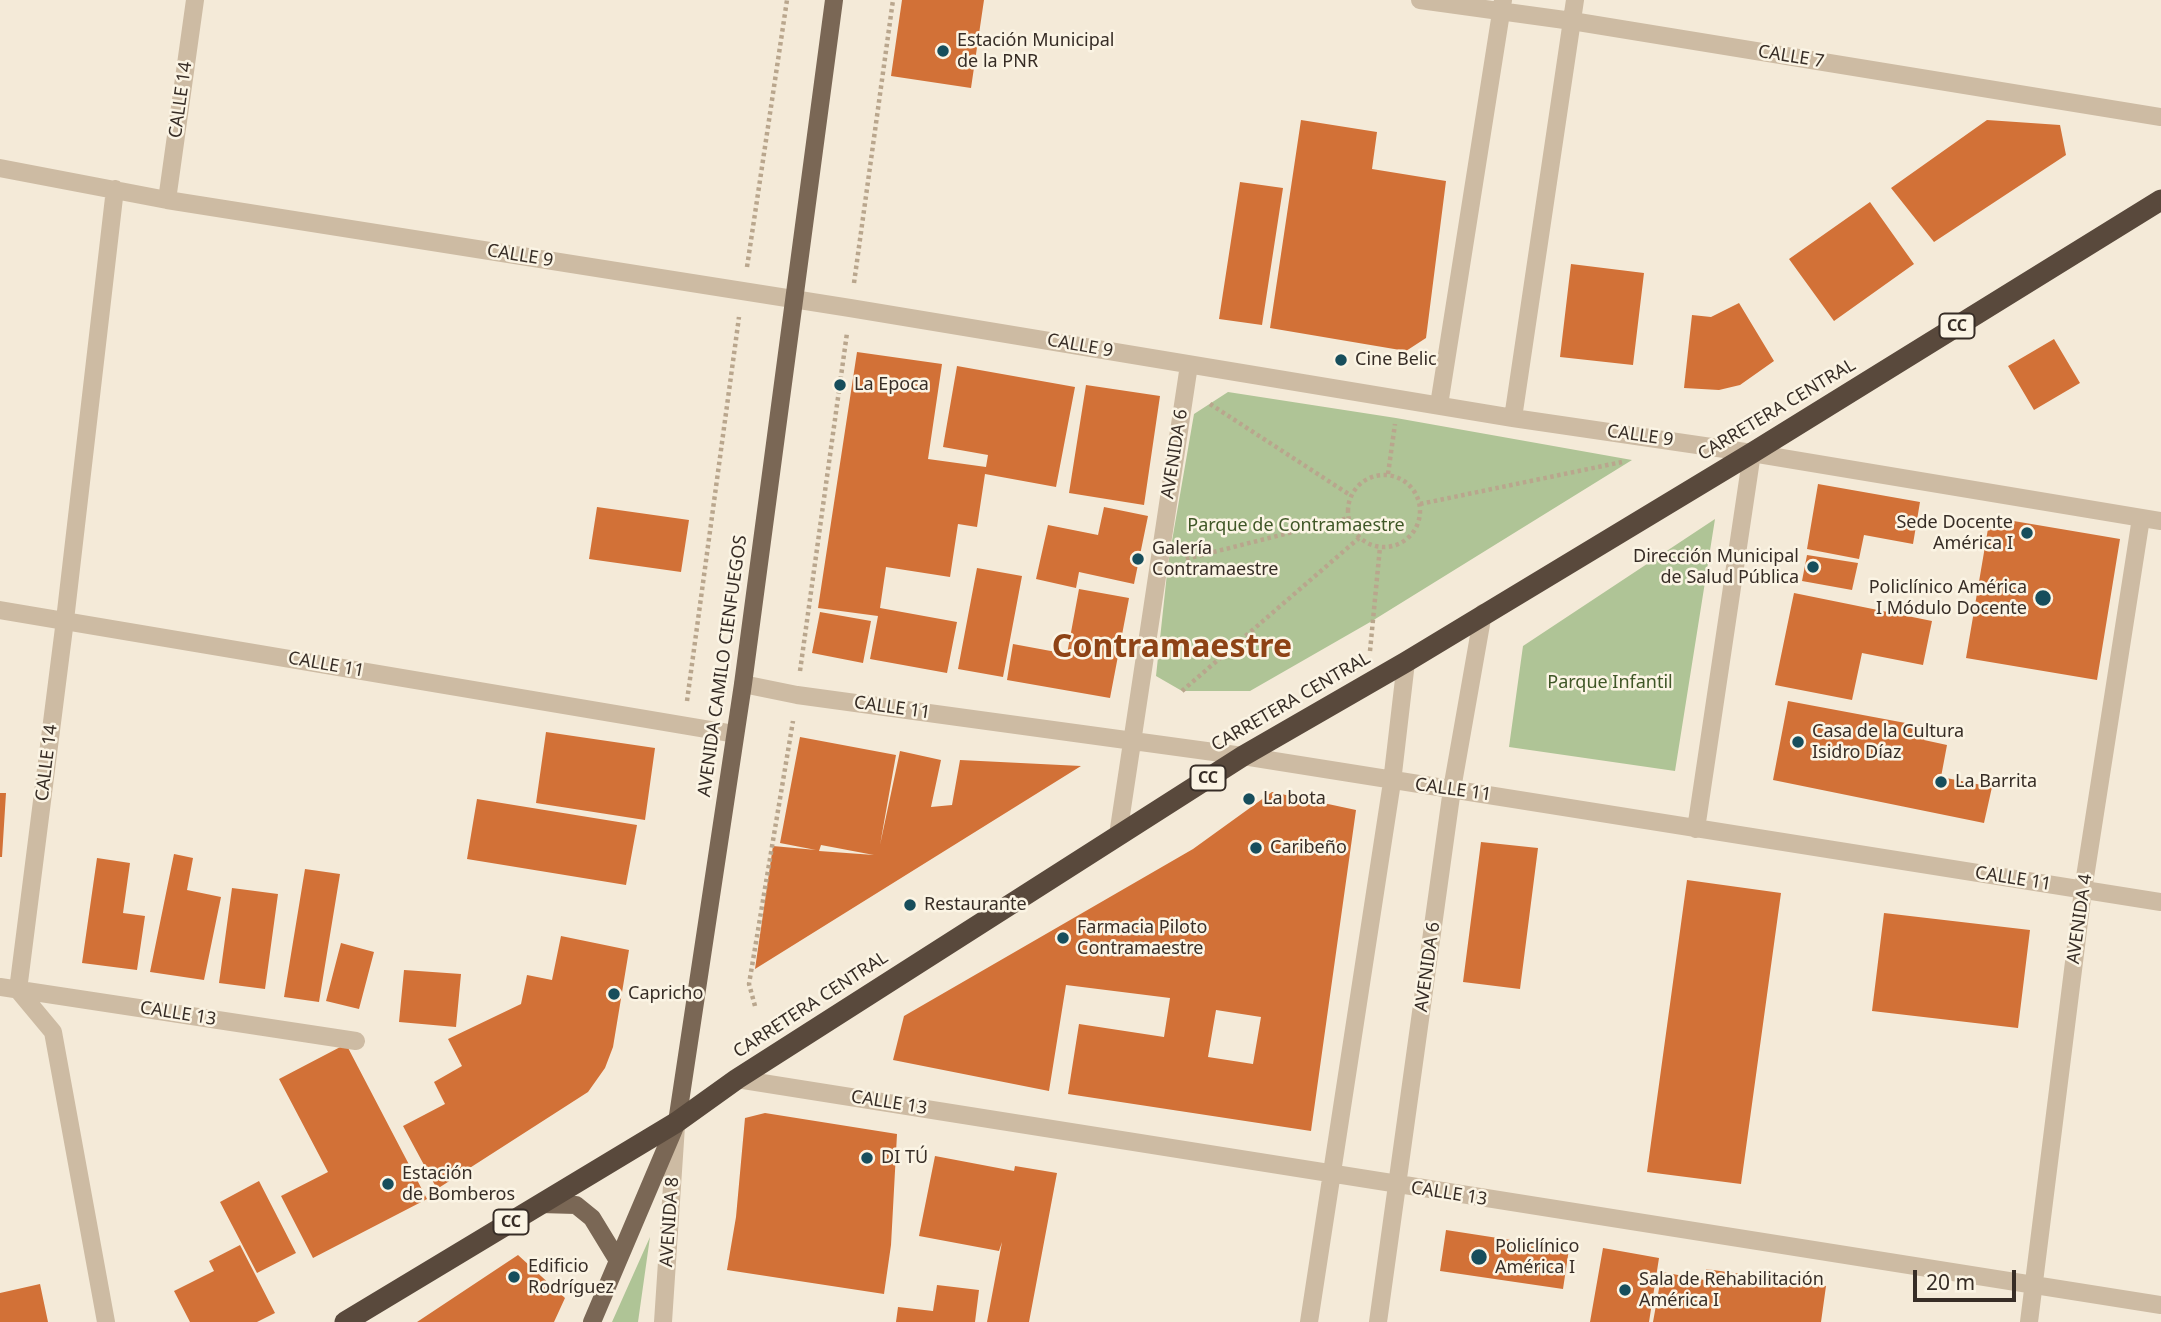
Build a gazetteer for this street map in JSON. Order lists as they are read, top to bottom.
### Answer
{
  "streets": {
    "highway": ["CC", "CARRETERA CENTRAL"],
    "main road": ["AVENIDA CAMILO CIENFUEGOS"],
    "street": [
      "CALLE 7",
      "CALLE 14",
      "CALLE 9",
      "AVENIDA 6",
      "CALLE 11",
      "AVENIDA 4",
      "CALLE 13",
      "AVENIDA 8"
    ]
  },
  "crossings": [
    ["CALLE 14", "CALLE 9"],
    ["CALLE 14", "CALLE 11"],
    ["CALLE 14", "CALLE 13"],
    ["CALLE 9", "CARRETERA CENTRAL"],
    ["CALLE 9", "AVENIDA 6"],
    ["CALLE 9", "AVENIDA CAMILO CIENFUEGOS"],
    ["CALLE 9", "AVENIDA 4"],
    ["CARRETERA CENTRAL", "AVENIDA 6"],
    ["CARRETERA CENTRAL", "CALLE 11"],
    ["CARRETERA CENTRAL", "AVENIDA CAMILO CIENFUEGOS"],
    ["CARRETERA CENTRAL", "CALLE 13"],
    ["CARRETERA CENTRAL", "AVENIDA 8"],
    ["AVENIDA 6", "CALLE 11"],
    ["AVENIDA 6", "CALLE 13"],
    ["CALLE 11", "AVENIDA CAMILO CIENFUEGOS"],
    ["CALLE 11", "AVENIDA 4"],
    ["AVENIDA CAMILO CIENFUEGOS", "AVENIDA 8"],
    ["AVENIDA 4", "CALLE 13"]
  ],
  "districts": ["Contramaestre"],
  "parks": ["Parque de Contramaestre", "Parque Infantil"],
  "places": [
    "Estación Municipal de la PNR",
    "Cine Belic",
    "La Epoca",
    "Sede Docente América I",
    "Galería Contramaestre",
    "Dirección Municipal de Salud Pública",
    "Policlínico América I Módulo Docente",
    "Casa de la Cultura Isidro Díaz",
    "La Barrita",
    "La bota",
    "Caribeño",
    "Restaurante",
    "Farmacia Piloto Contramaestre",
    "Capricho",
    "DI TÚ",
    "Estación de Bomberos",
    "Policlínico América I",
    "Edificio Rodríguez",
    "Sala de Rehabilitación América I"
  ],
  "scale_bar": "20 m"
}
